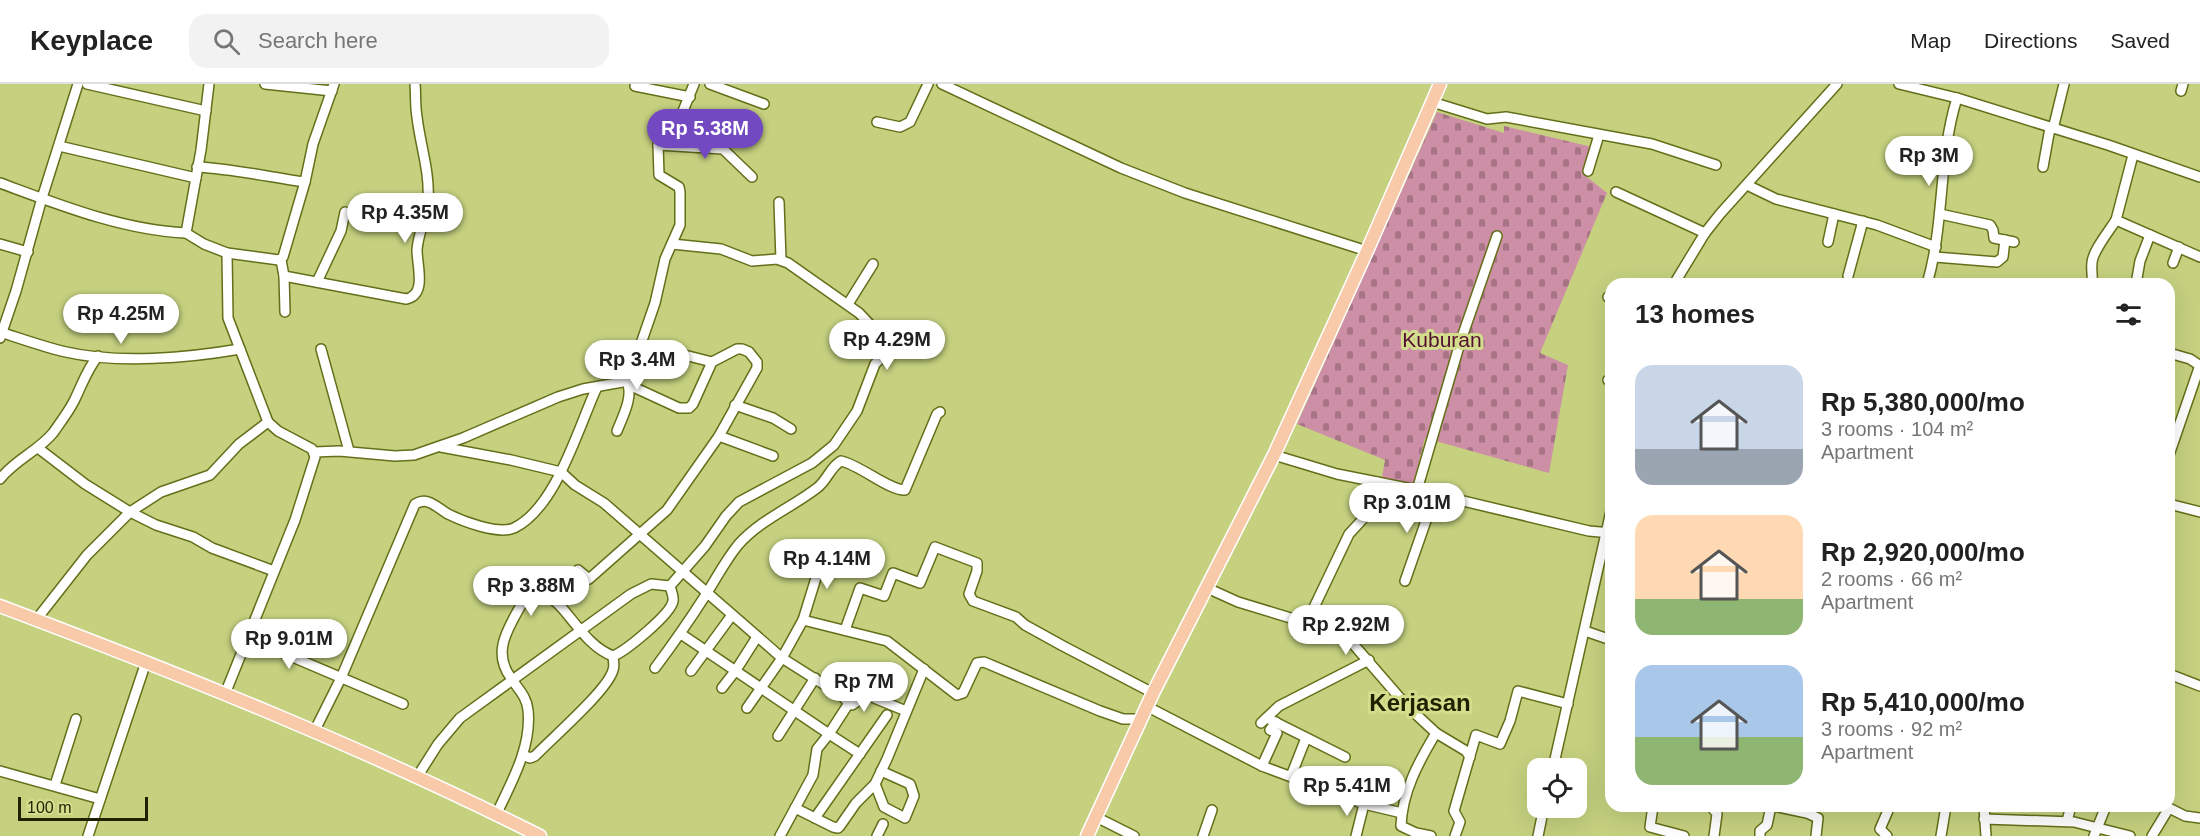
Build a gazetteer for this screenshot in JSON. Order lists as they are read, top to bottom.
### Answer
{
  "districts": ["Kerjasan"],
  "parks": ["Kuburan"],
  "scale_bar": "100 m",
  "page": {
    "header": "Keyplace",
    "search": "Search here",
    "nav": ["Map", "Directions", "Saved"],
    "price": [
      "Rp 5.38M",
      "Rp 3M",
      "Rp 4.35M",
      "Rp 4.25M",
      "Rp 4.29M",
      "Rp 3.4M",
      "Rp 3.01M",
      "Rp 4.14M",
      "Rp 3.88M",
      "Rp 2.92M",
      "Rp 9.01M",
      "Rp 7M",
      "Rp 5.41M"
    ],
    "heading": "13 homes",
    "list": [
      {
        "name": "Rp 5,380,000/mo",
        "note": "3 rooms · 104 m² · Apartment"
      },
      {
        "name": "Rp 2,920,000/mo",
        "note": "2 rooms · 66 m² · Apartment"
      },
      {
        "name": "Rp 5,410,000/mo",
        "note": "3 rooms · 92 m² · Apartment"
      }
    ],
    "scale": "100 m"
  }
}
